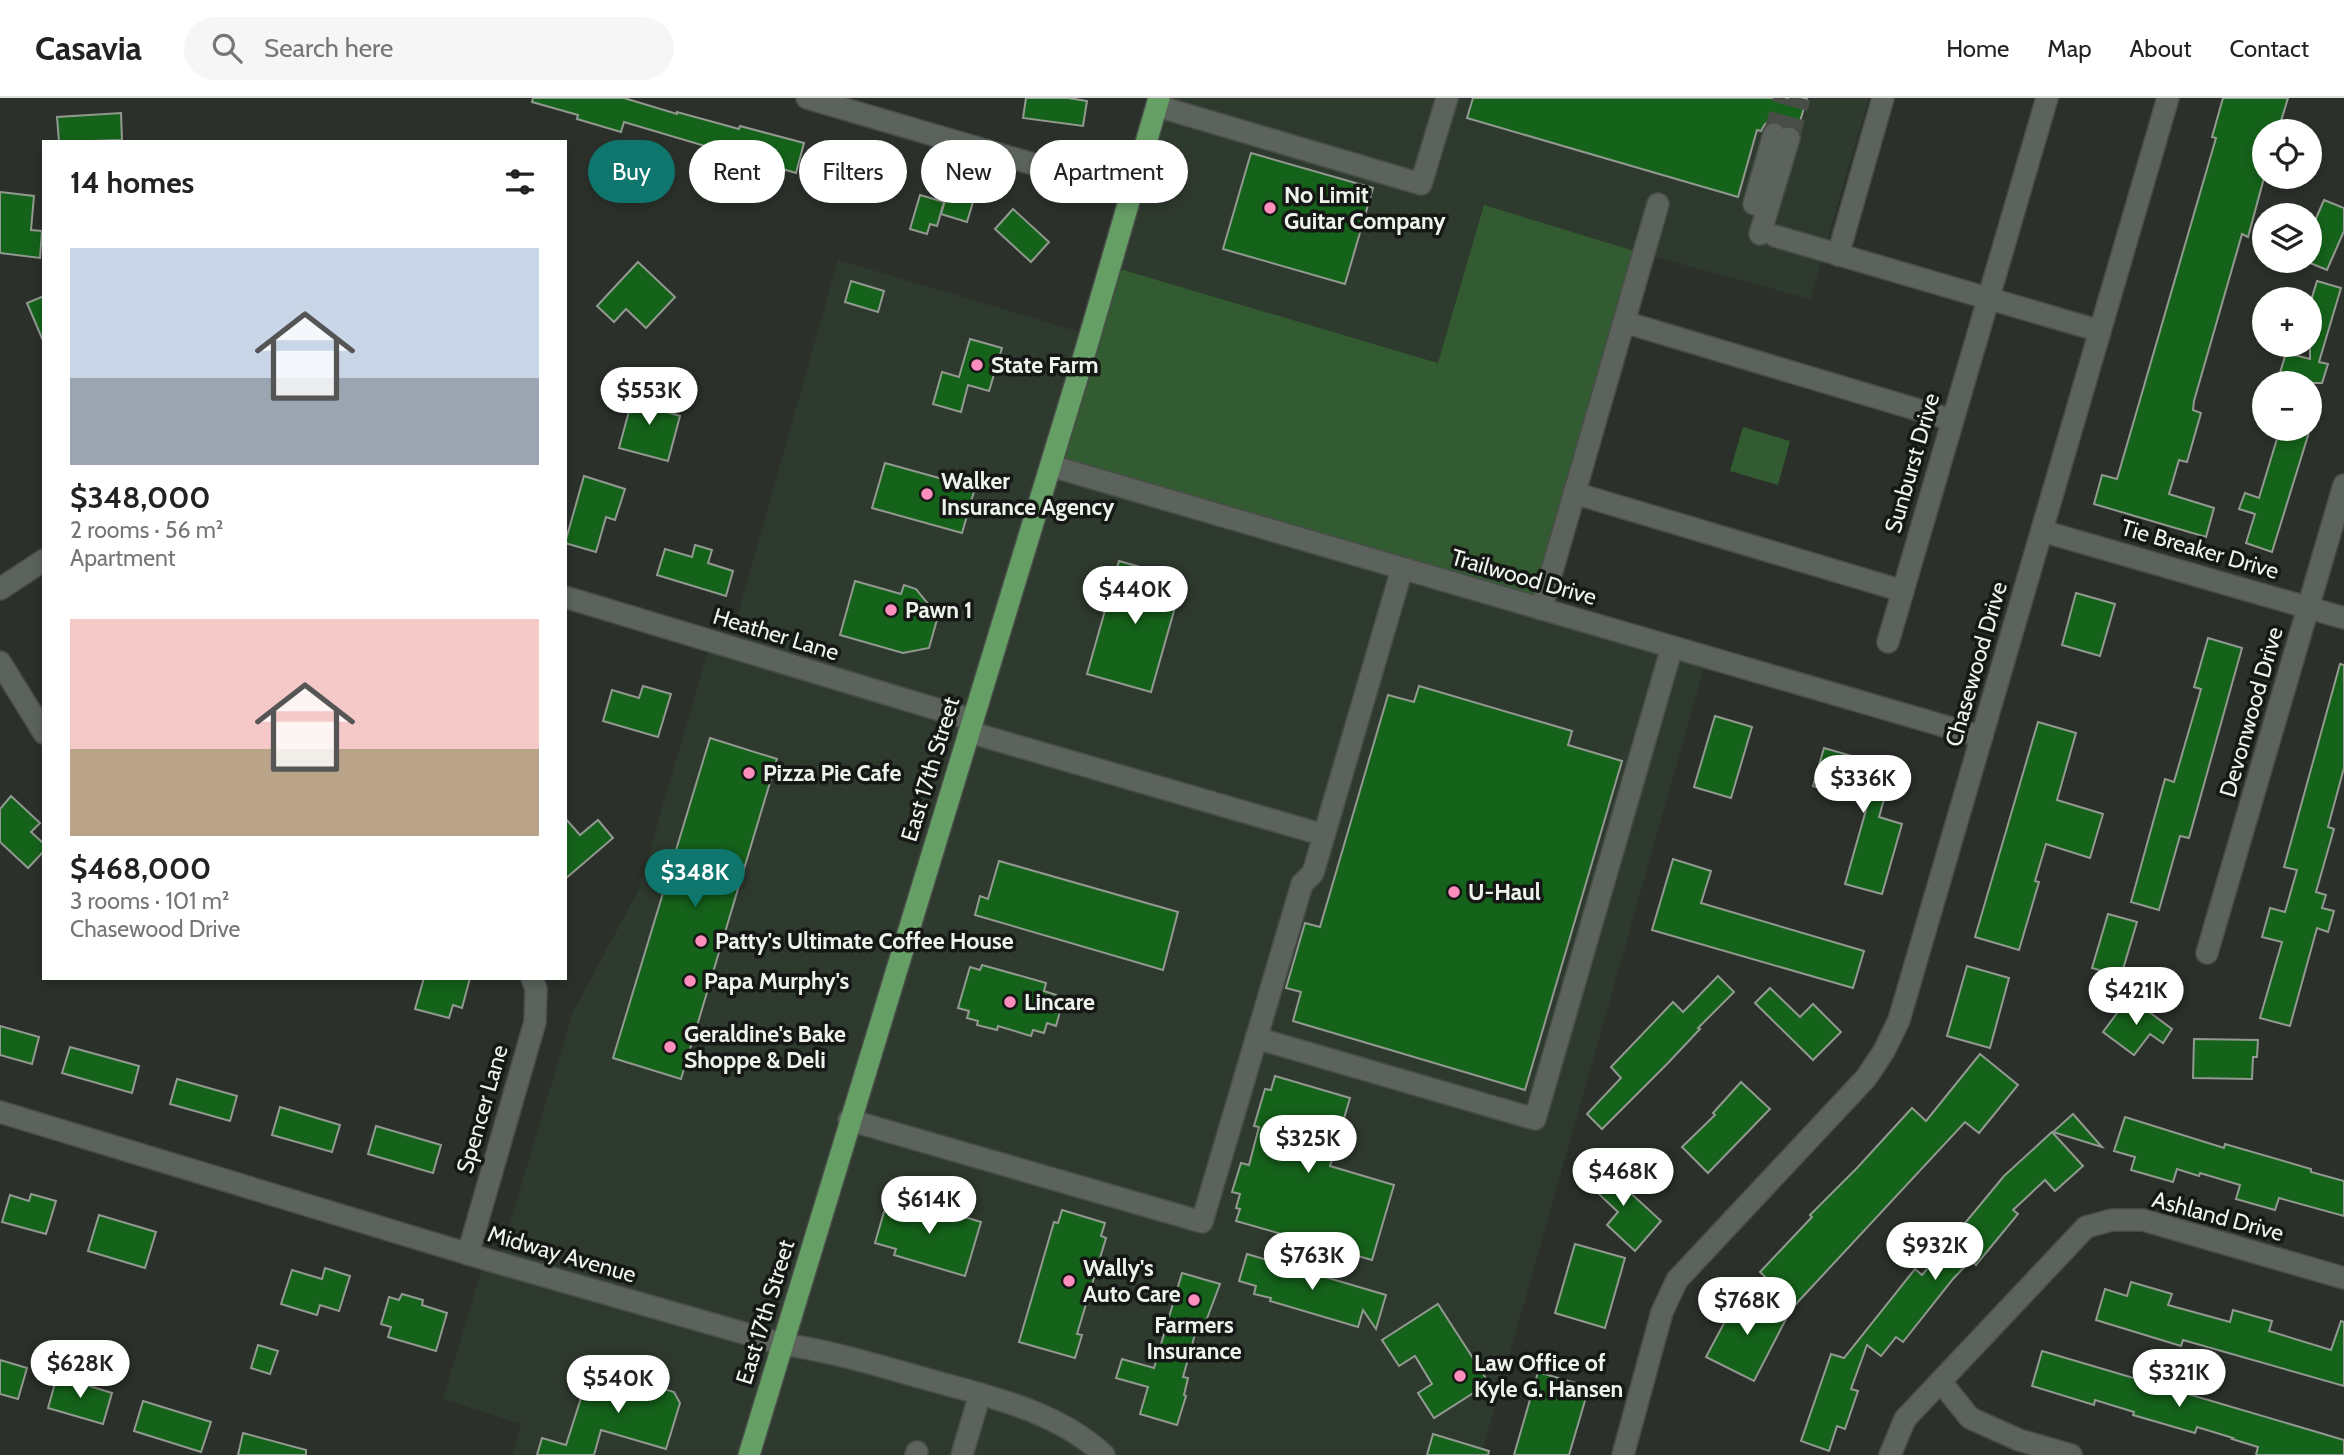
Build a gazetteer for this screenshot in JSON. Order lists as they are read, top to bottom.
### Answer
{
  "streets": {
    "main road": ["East 17th Street"],
    "street": [
      "Sunburst Drive",
      "Tie Breaker Drive",
      "Trailwood Drive",
      "Heather Lane",
      "Chasewood Drive",
      "Devonwood Drive",
      "Spencer Lane",
      "Ashland Drive",
      "Midway Avenue"
    ]
  },
  "crossings": [
    ["Tie Breaker Drive", "Chasewood Drive"],
    ["Tie Breaker Drive", "Devonwood Drive"],
    ["Trailwood Drive", "Chasewood Drive"],
    ["Trailwood Drive", "East 17th Street"],
    ["Heather Lane", "East 17th Street"],
    ["East 17th Street", "Midway Avenue"],
    ["Spencer Lane", "Midway Avenue"]
  ],
  "places": [
    "No Limit Guitar Company",
    "State Farm",
    "Walker Insurance Agency",
    "Pawn 1",
    "Pizza Pie Cafe",
    "U-Haul",
    "Patty's Ultimate Coffee House",
    "Papa Murphy's",
    "Lincare",
    "Geraldine's Bake Shoppe & Deli",
    "Wally's Auto Care",
    "Farmers Insurance",
    "Law Office of Kyle G. Hansen"
  ],
  "page": {
    "header": "Casavia",
    "search": "Search here",
    "nav": [
      "Home",
      "Map",
      "About",
      "Contact"
    ],
    "map_buttons": ["+", "−"],
    "chip": [
      "Buy",
      "Rent",
      "Filters",
      "New",
      "Apartment"
    ],
    "heading": "14 homes",
    "list": [
      {
        "name": "$348,000",
        "note": "2 rooms · 56 m² · Apartment"
      },
      {
        "name": "$468,000",
        "note": "3 rooms · 101 m² · Chasewood Drive"
      }
    ],
    "price": [
      "$553K",
      "$440K",
      "$336K",
      "$348K",
      "$421K",
      "$325K",
      "$468K",
      "$614K",
      "$932K",
      "$763K",
      "$768K",
      "$628K",
      "$321K",
      "$540K"
    ]
  }
}
